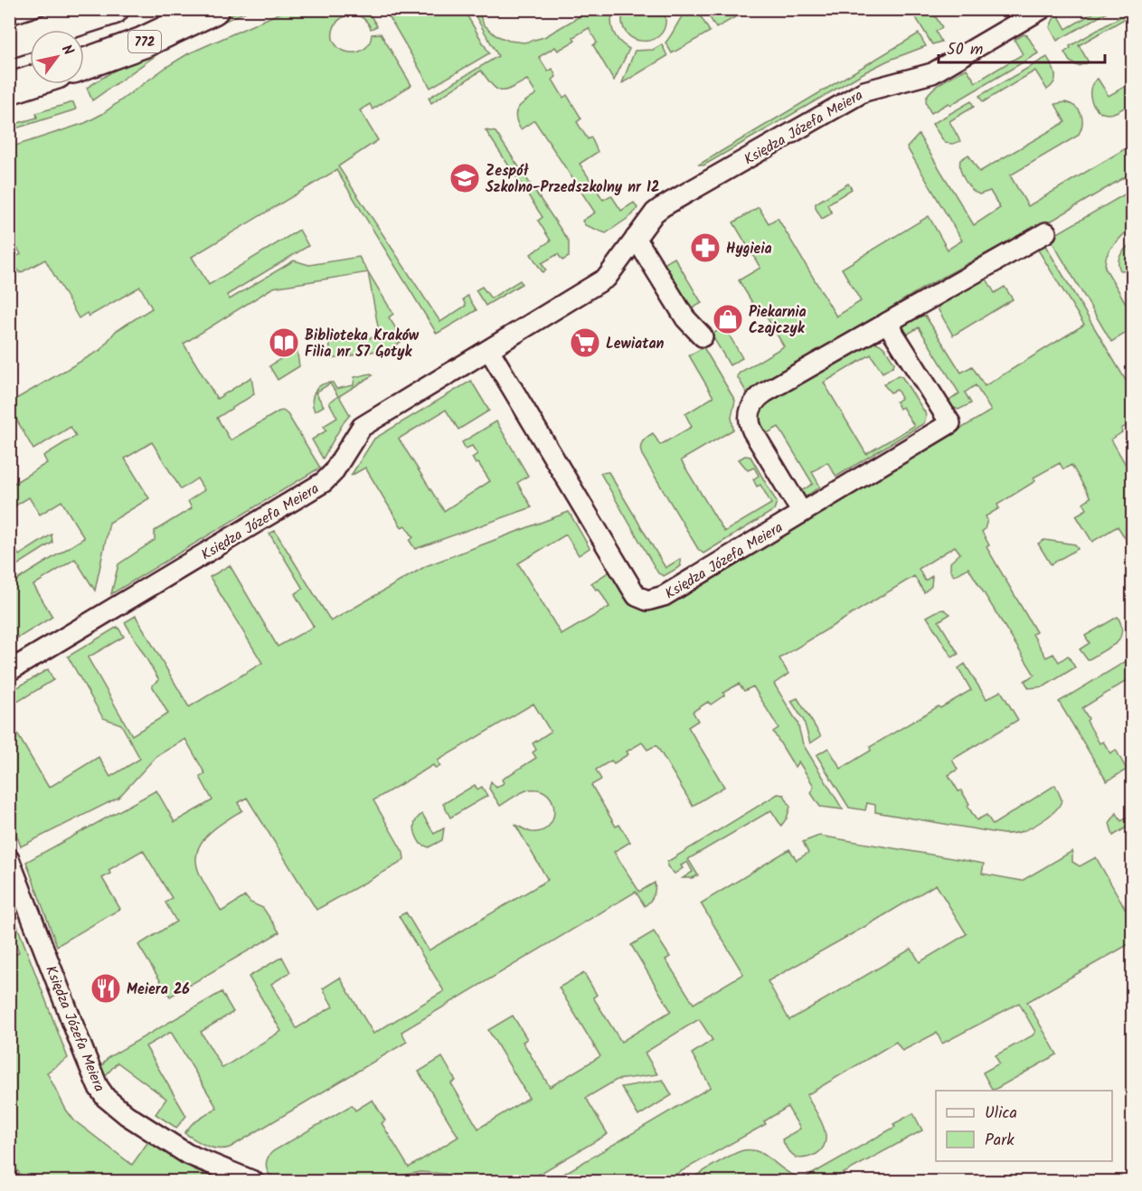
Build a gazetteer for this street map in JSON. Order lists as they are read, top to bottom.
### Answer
{
  "streets": {
    "main road": ["772"],
    "street": ["Księdza Józefa Meiera"]
  },
  "places": {
    "school or university": ["Zespół Szkolno-Przedszkolny nr 12"],
    "pharmacy": ["Hygieia"],
    "shop": ["Piekarnia Czajczyk"],
    "library": ["Biblioteka Kraków Filia nr 57 Gotyk"],
    "supermarket": ["Lewiatan"],
    "restaurant": ["Meiera 26"]
  },
  "legend": ["Ulica", "Park"],
  "scale_bar": "50 m",
  "north": "top right"
}
